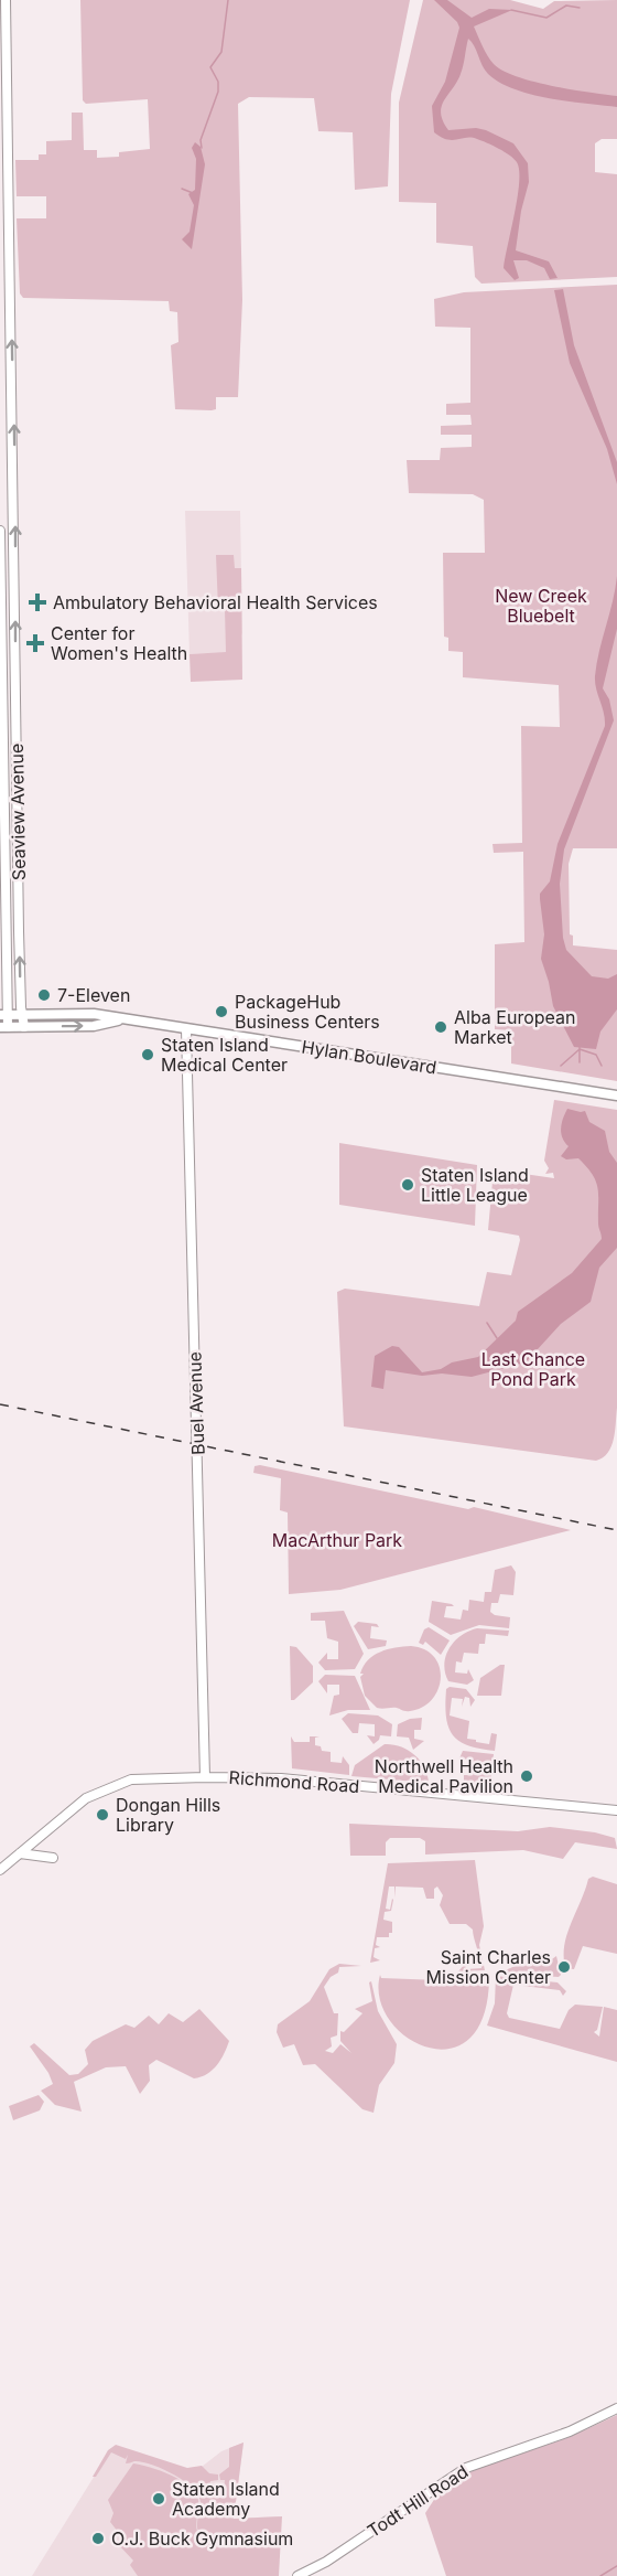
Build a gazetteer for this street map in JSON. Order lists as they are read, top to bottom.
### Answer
{
  "streets": {
    "main road": ["Hylan Boulevard"],
    "street": [
      "Seaview Avenue",
      "Buel Avenue",
      "Richmond Road",
      "Todt Hill Road"
    ]
  },
  "crossings": [
    ["Seaview Avenue", "Hylan Boulevard"],
    ["Hylan Boulevard", "Buel Avenue"],
    ["Buel Avenue", "Richmond Road"]
  ],
  "parks": ["New Creek Bluebelt", "Last Chance Pond Park", "MacArthur Park"],
  "places": {
    "health": ["Ambulatory Behavioral Health Services", "Center for Women's Health"],
    "other": [
      "7-Eleven",
      "PackageHub Business Centers",
      "Alba European Market",
      "Staten Island Medical Center",
      "Staten Island Little League",
      "Northwell Health Medical Pavilion",
      "Dongan Hills Library",
      "Saint Charles Mission Center",
      "Staten Island Academy",
      "O.J. Buck Gymnasium"
    ]
  }
}
